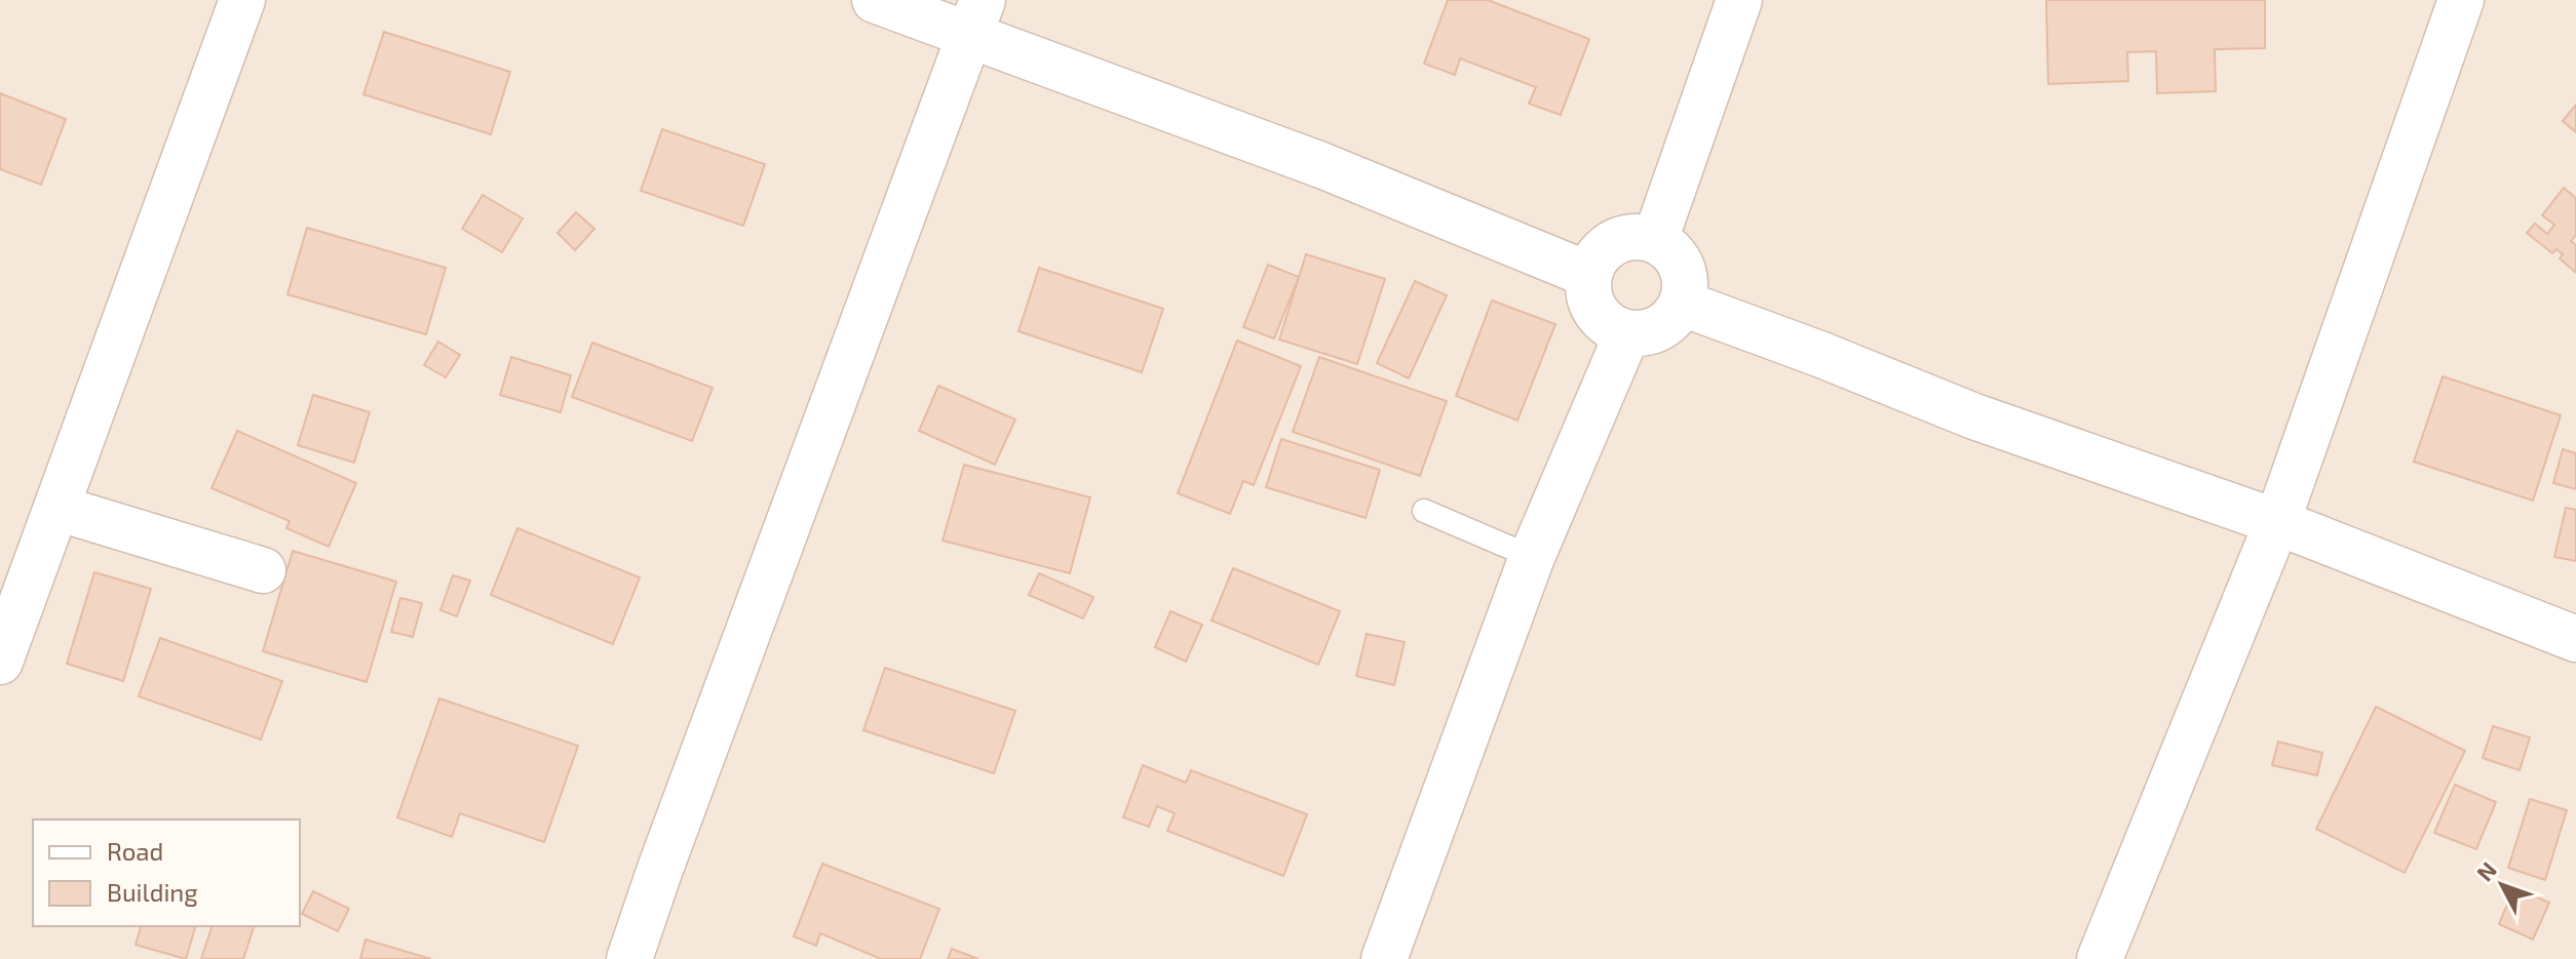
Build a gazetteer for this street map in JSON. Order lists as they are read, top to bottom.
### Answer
{
  "legend": ["Road", "Building"],
  "north": "top left"
}
